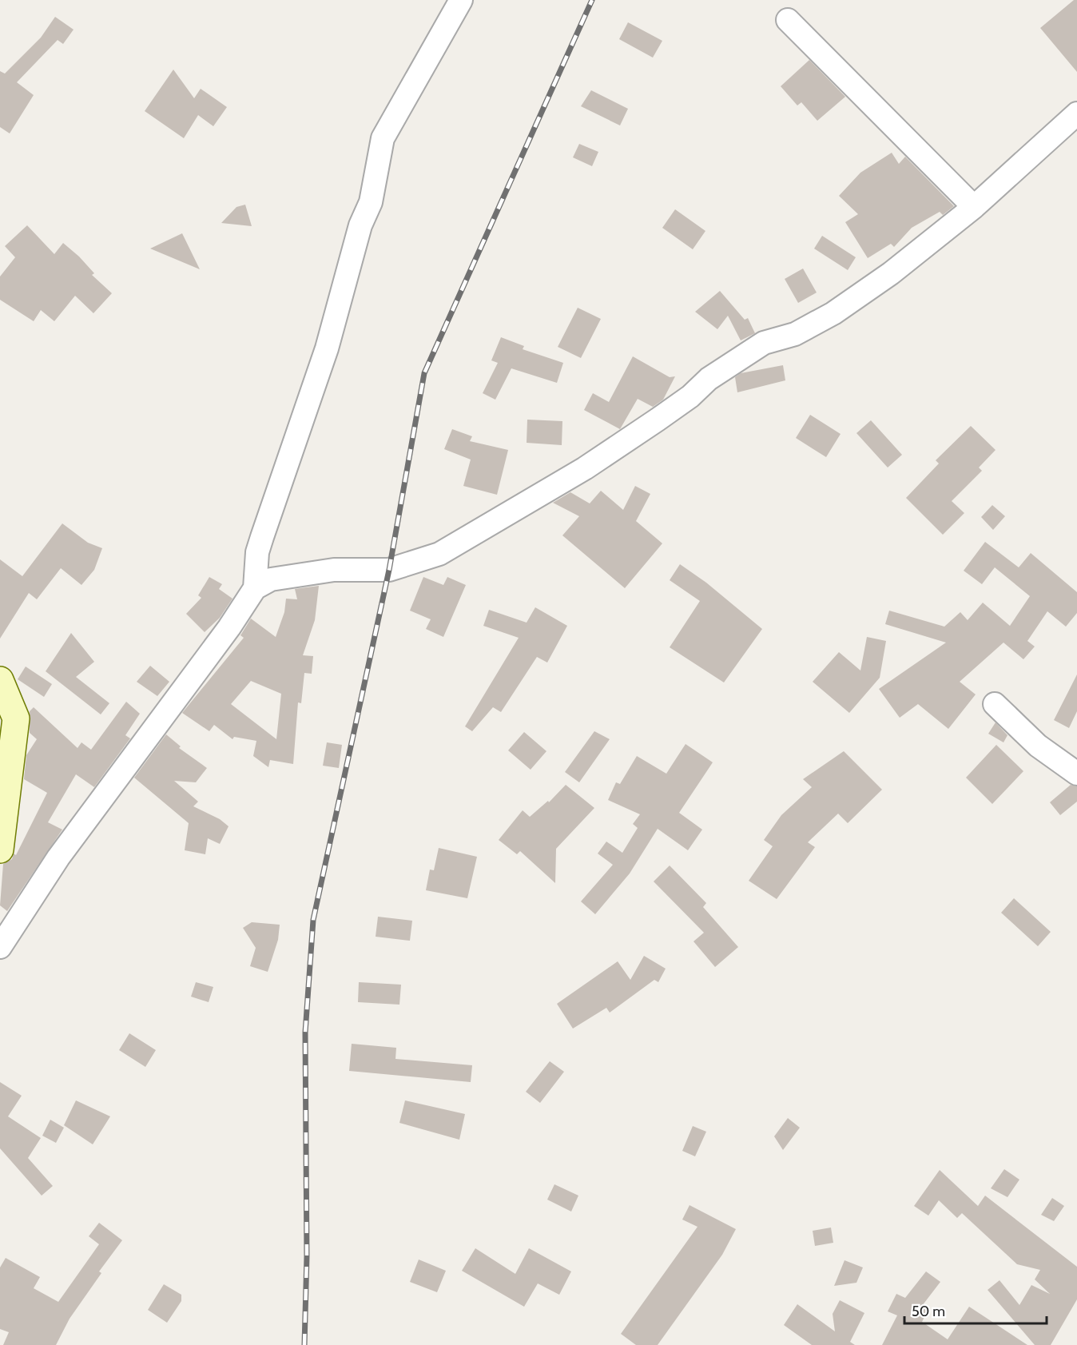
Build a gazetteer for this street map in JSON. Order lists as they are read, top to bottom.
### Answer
{
  "scale_bar": "50 m"
}
